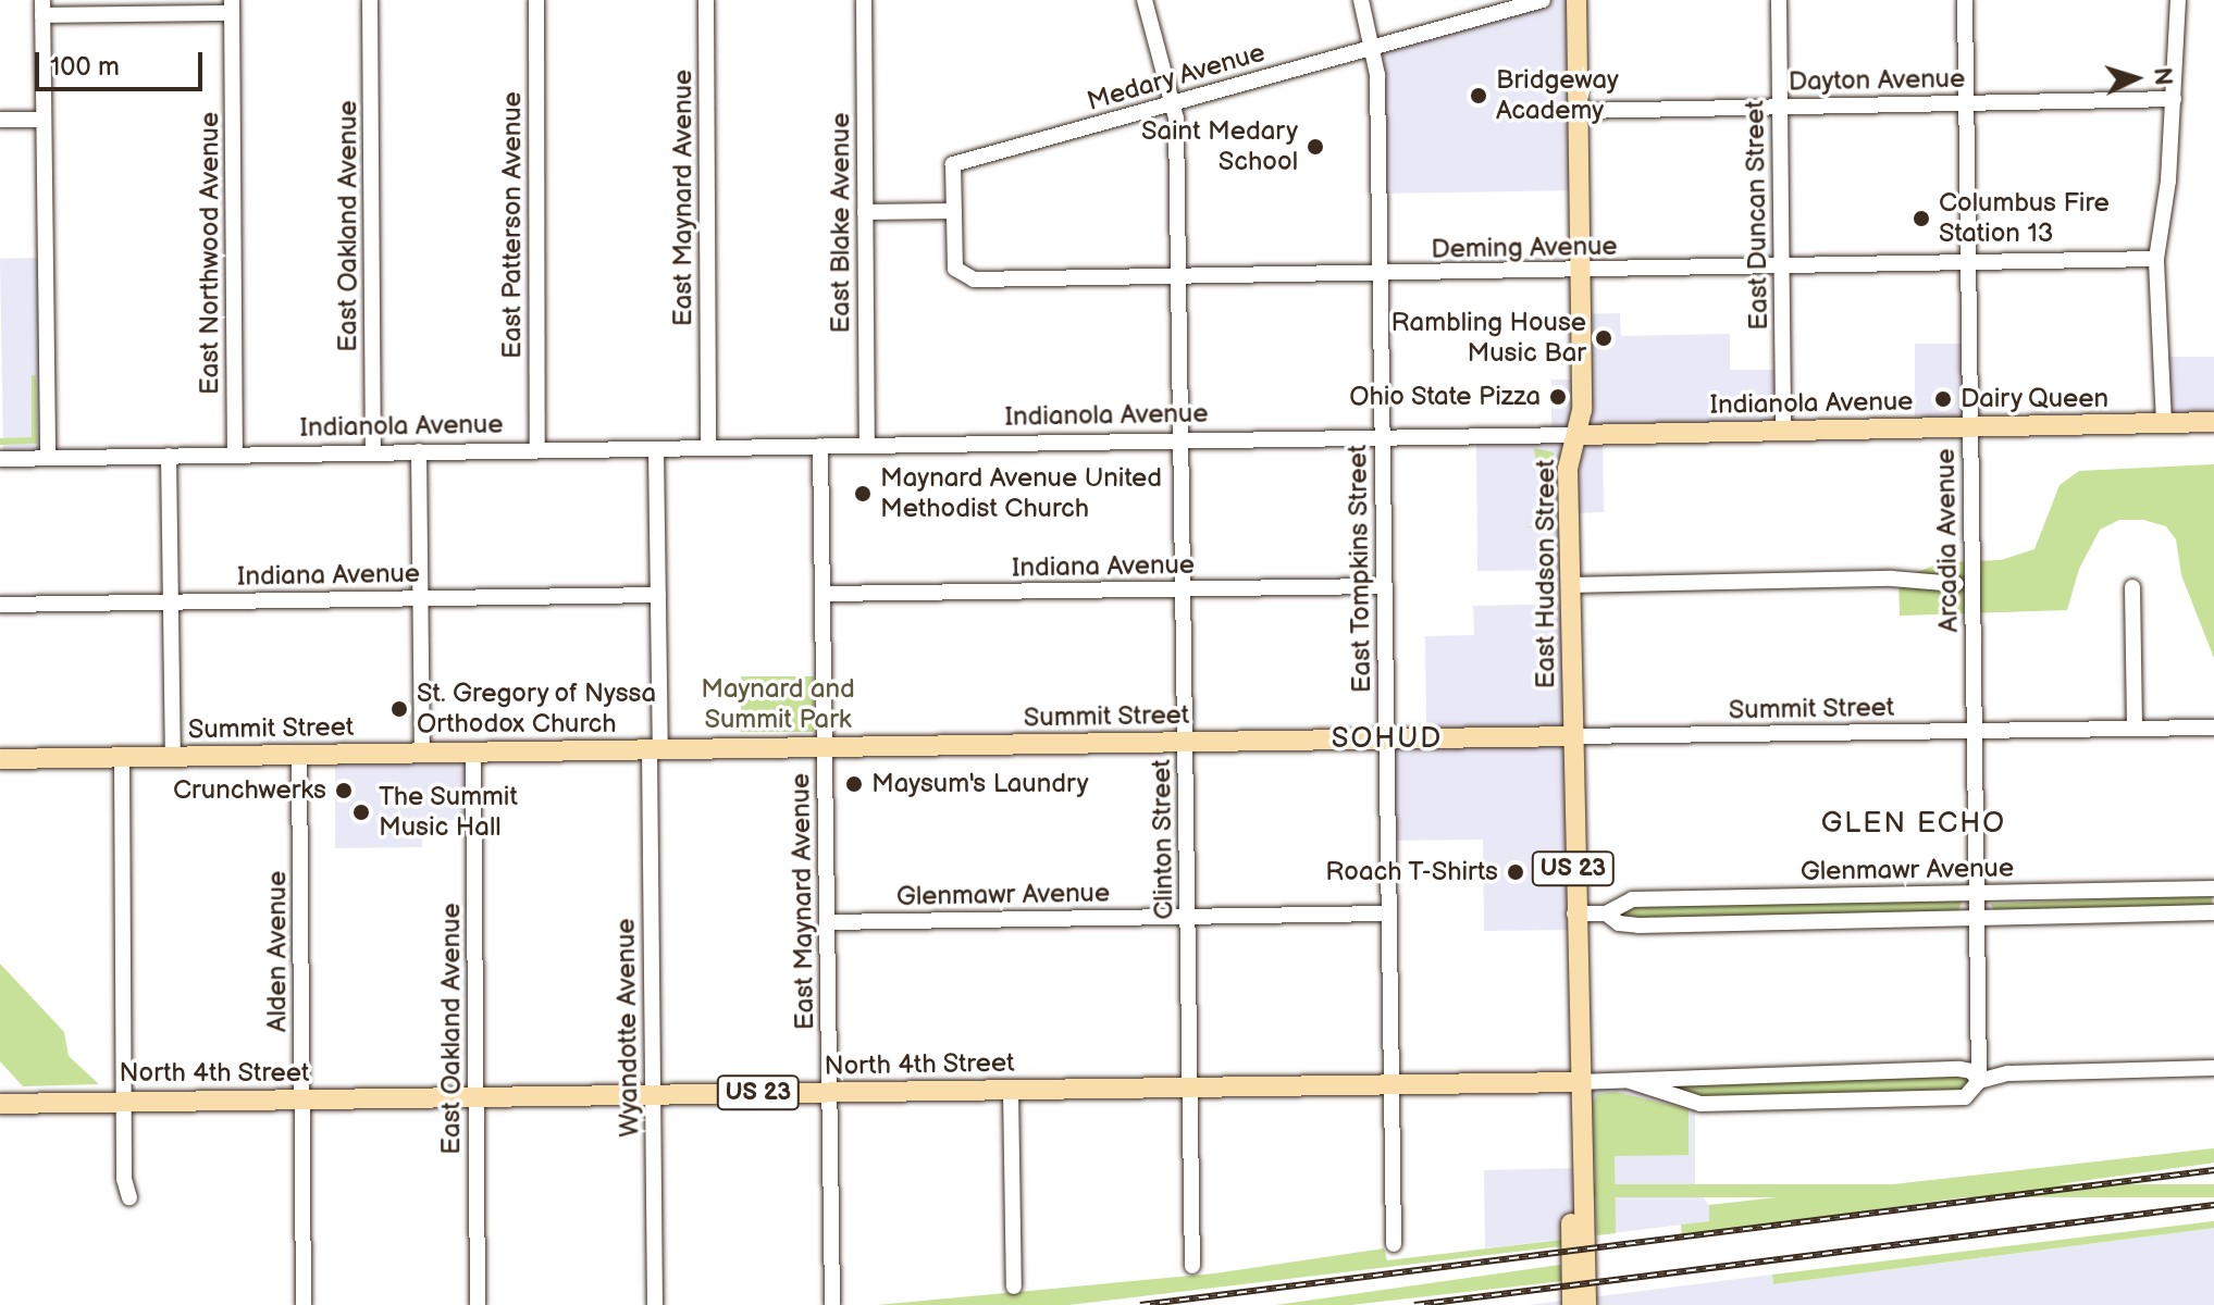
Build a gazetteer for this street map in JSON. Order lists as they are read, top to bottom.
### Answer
{
  "streets": {
    "main road": [
      "Indianola Avenue",
      "East Hudson Street",
      "Summit Street",
      "US 23",
      "North 4th Street"
    ],
    "street": [
      "Medary Avenue",
      "Dayton Avenue",
      "East Maynard Avenue",
      "East Duncan Street",
      "East Blake Avenue",
      "East Patterson Avenue",
      "East Oakland Avenue",
      "Deming Avenue",
      "East Northwood Avenue",
      "Arcadia Avenue",
      "Indiana Avenue",
      "East Tompkins Street",
      "Clinton Street",
      "Glenmawr Avenue",
      "Alden Avenue",
      "Wyandotte Avenue"
    ]
  },
  "crossings": [
    ["Medary Avenue", "Deming Avenue"],
    ["Medary Avenue", "East Tompkins Street"],
    ["Medary Avenue", "Clinton Street"],
    ["Dayton Avenue", "East Duncan Street"],
    ["Dayton Avenue", "Arcadia Avenue"],
    ["Dayton Avenue", "East Hudson Street"],
    ["East Maynard Avenue", "Indianola Avenue"],
    ["East Maynard Avenue", "Indiana Avenue"],
    ["East Maynard Avenue", "Summit Street"],
    ["East Maynard Avenue", "Glenmawr Avenue"],
    ["East Maynard Avenue", "North 4th Street"],
    ["East Duncan Street", "Deming Avenue"],
    ["East Duncan Street", "Indianola Avenue"],
    ["East Blake Avenue", "Indianola Avenue"],
    ["East Patterson Avenue", "Indianola Avenue"],
    ["East Oakland Avenue", "Indianola Avenue"],
    ["East Oakland Avenue", "Summit Street"],
    ["East Oakland Avenue", "North 4th Street"],
    ["Deming Avenue", "Arcadia Avenue"],
    ["Deming Avenue", "East Tompkins Street"],
    ["Deming Avenue", "East Hudson Street"],
    ["Deming Avenue", "Clinton Street"],
    ["East Northwood Avenue", "Indianola Avenue"],
    ["Indianola Avenue", "Arcadia Avenue"],
    ["Indianola Avenue", "East Tompkins Street"],
    ["Indianola Avenue", "East Hudson Street"],
    ["Indianola Avenue", "Clinton Street"],
    ["Indianola Avenue", "Wyandotte Avenue"],
    ["Arcadia Avenue", "Summit Street"],
    ["Arcadia Avenue", "Glenmawr Avenue"],
    ["Indiana Avenue", "East Tompkins Street"],
    ["Indiana Avenue", "Clinton Street"],
    ["Indiana Avenue", "Wyandotte Avenue"],
    ["East Tompkins Street", "Summit Street"],
    ["East Tompkins Street", "Glenmawr Avenue"],
    ["East Tompkins Street", "North 4th Street"],
    ["East Hudson Street", "Summit Street"],
    ["East Hudson Street", "Glenmawr Avenue"],
    ["East Hudson Street", "North 4th Street"],
    ["Summit Street", "Clinton Street"],
    ["Summit Street", "Alden Avenue"],
    ["Summit Street", "Wyandotte Avenue"],
    ["Clinton Street", "Glenmawr Avenue"],
    ["Clinton Street", "North 4th Street"],
    ["Alden Avenue", "North 4th Street"],
    ["Wyandotte Avenue", "North 4th Street"]
  ],
  "districts": ["SOHUD", "GLEN ECHO"],
  "parks": ["Maynard and Summit Park"],
  "places": [
    "Bridgeway Academy",
    "Saint Medary School",
    "Columbus Fire Station 13",
    "Rambling House Music Bar",
    "Ohio State Pizza",
    "Dairy Queen",
    "Maynard Avenue United Methodist Church",
    "St. Gregory of Nyssa Orthodox Church",
    "Maysum's Laundry",
    "Crunchwerks",
    "The Summit Music Hall",
    "Roach T-Shirts"
  ],
  "scale_bar": "100 m",
  "north": "right"
}
